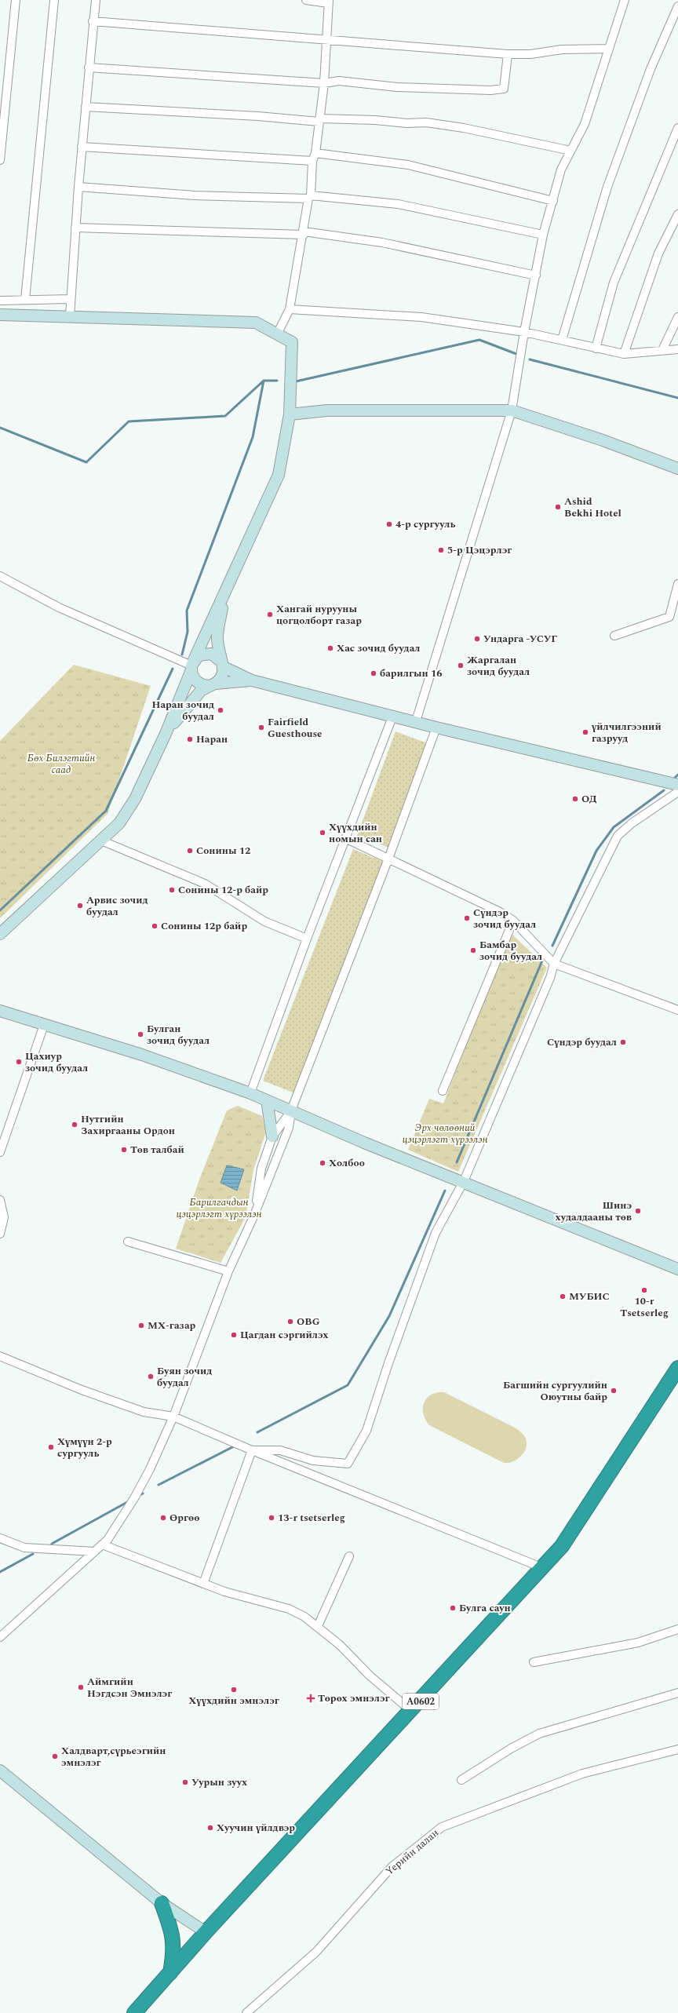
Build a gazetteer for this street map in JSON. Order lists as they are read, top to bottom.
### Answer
{
  "streets": {
    "highway": ["A0602"],
    "street": ["Үерийн далан"]
  },
  "parks": ["Бөх Билэгтийн саад", "Эрх чөлөөний цэцэрлэгт хүрээлэн", "Барилгачдын цэцэрлэгт хүрээлэн"],
  "places": {
    "other": [
      "Ashid Bekhi Hotel",
      "4-р сургууль",
      "5-р Цэцэрлэг",
      "Хангай нурууны цогцолборт газар",
      "Ундарга -УСУГ",
      "Хас зочид буудал",
      "Жаргалан зочид буудал",
      "барилгын 16",
      "Наран зочид буудал",
      "Fairfield Guesthouse",
      "үйлчилгээний газрууд",
      "Наран",
      "ОД",
      "Хүүхдийн номын сан",
      "Сонины 12",
      "Сонины 12-р байр",
      "Арвис зочид буудал",
      "Сүндэр зочид буудал",
      "Сонины 12р байр",
      "Бамбар зочид буудал",
      "Булган зочид буудал",
      "Сүндэр буудал",
      "Цахиур зочид буудал",
      "Нутгийн Захиргааны Ордон",
      "Төв талбай",
      "Холбоо",
      "Шинэ худалдааны төв",
      "10-r Tsetserleg",
      "МУБИС",
      "OBG",
      "МХ-газар",
      "Цагдан сэргийлэх",
      "Буян зочид буудал",
      "Багшийн сургуулийн Оюутны байр",
      "Хүмүүн 2-р сургууль",
      "Өргөө",
      "13-r tsetserleg",
      "Булга саун",
      "Аймгийн Нэгдсэн Эмнэлэг",
      "Хүүхдийн эмнэлэг",
      "Халдварт,сүрьеэгийн эмнэлэг",
      "Уурын зуух",
      "Хуучин үйлдвэр"
    ],
    "health": ["Төрөх эмнэлэг"]
  }
}
